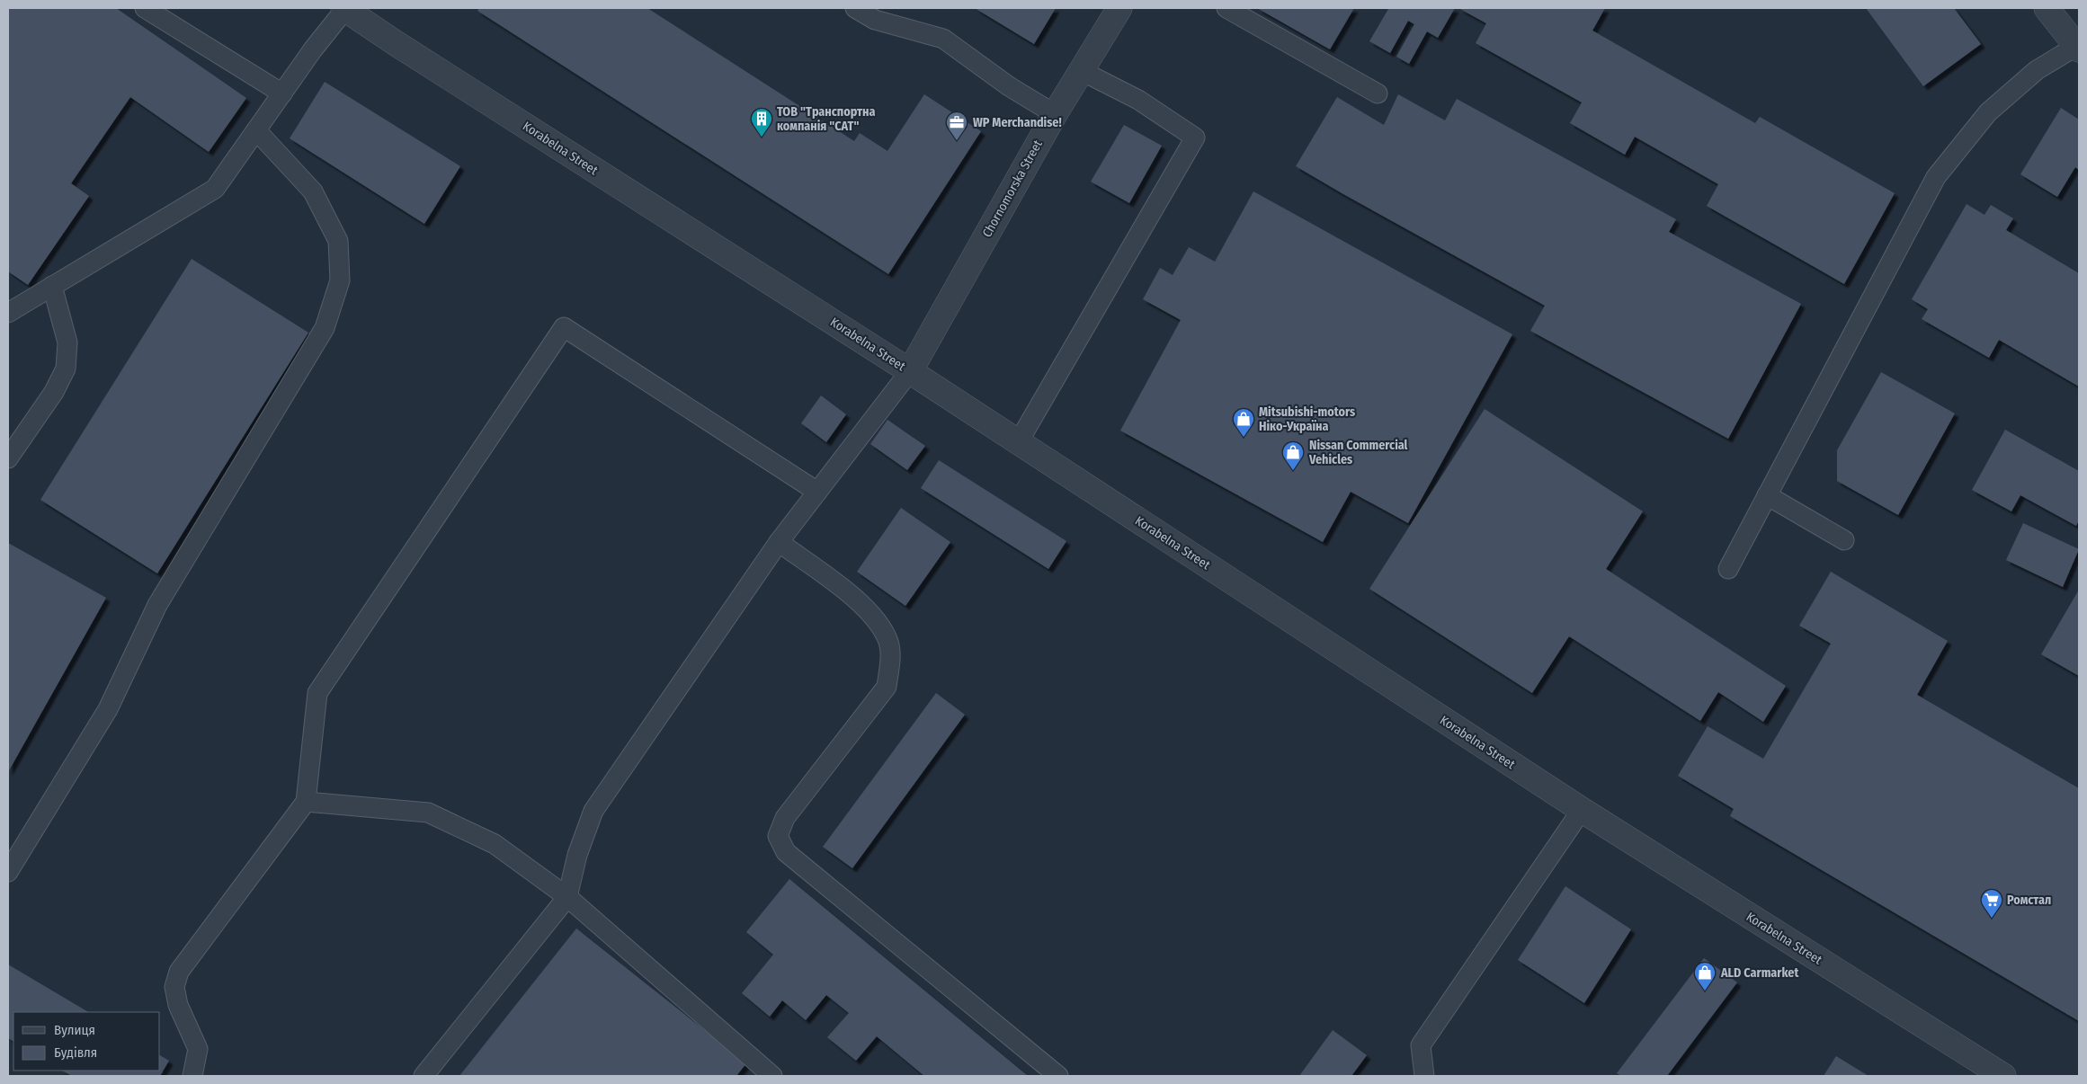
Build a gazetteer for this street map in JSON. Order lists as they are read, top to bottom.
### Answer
{
  "streets": {
    "street": ["Korabelna Street", "Chornomorska Street"]
  },
  "crossings": [
    ["Korabelna Street", "Chornomorska Street"]
  ],
  "places": {
    "building": ["ТОВ \"Транспортна компанія \"САТ\""],
    "office": ["WP Merchandise!"],
    "shop": ["Mitsubishi-motors Ніко-Україна", "Nissan Commercial Vehicles", "ALD Carmarket"],
    "supermarket": ["Ромстал"]
  },
  "legend": ["Вулиця", "Будівля"]
}
